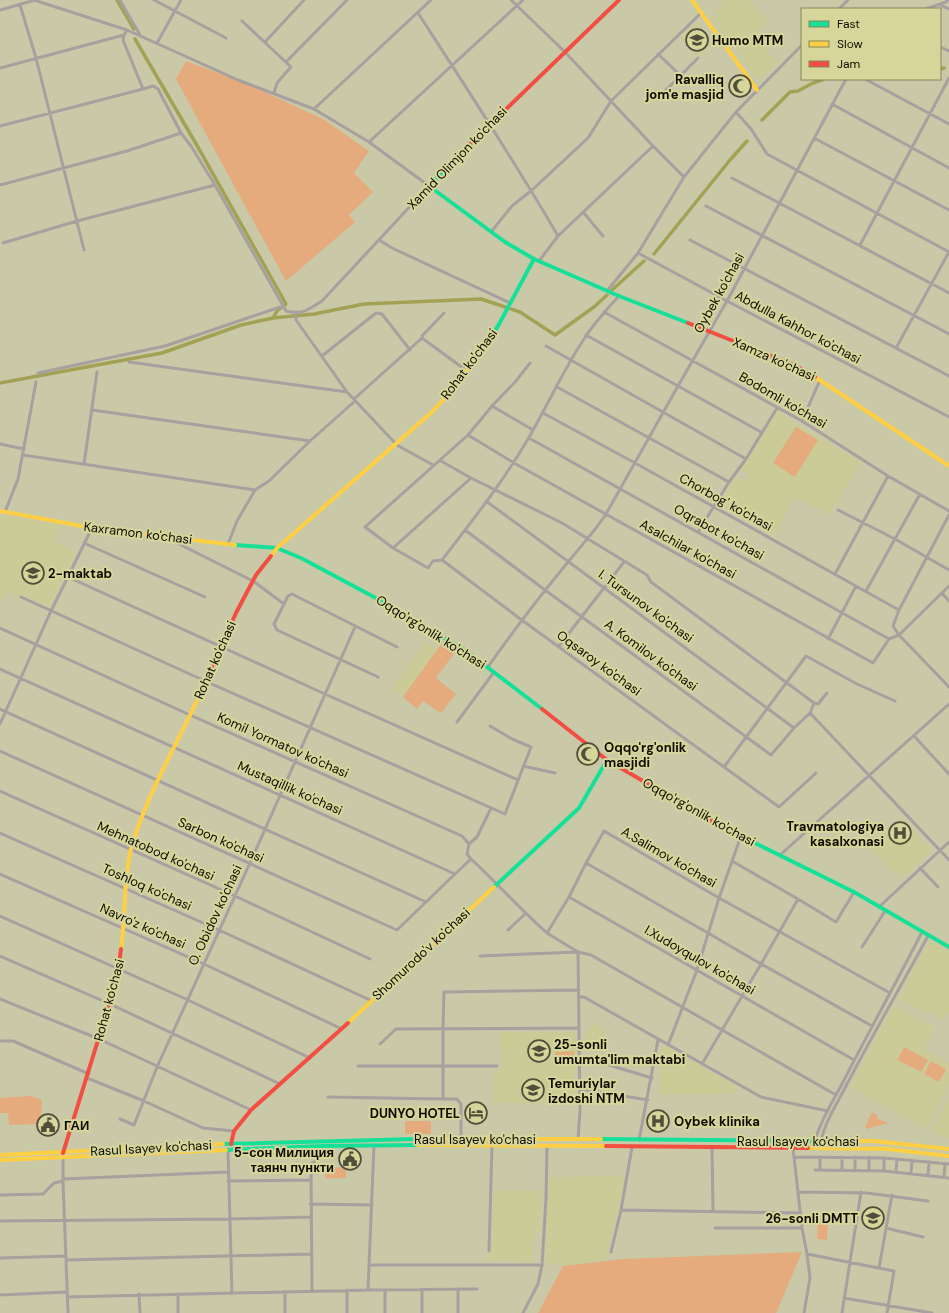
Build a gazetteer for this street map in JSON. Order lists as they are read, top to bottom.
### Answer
{
  "streets": {
    "main road": [
      "Xamid Olimjon ko'chasi",
      "Xamza ko'chasi",
      "Rohat ko'chasi",
      "Kaxramon ko'chasi",
      "Oqqo'rg'onlik ko'chasi",
      "Shomurodo'v ko'chasi",
      "Rasul Isayev ko'chasi"
    ],
    "street": [
      "Oybek ko'chasi",
      "Abdulla Kahhor ko'chasi",
      "Bodomli ko'chasi",
      "Chorbog' ko'chasi",
      "Oqrabot ko'chasi",
      "Asalchilar ko'chasi",
      "I. Tursunov ko'chasi",
      "A. Komilov ko'chasi",
      "Oqsaroy ko'chasi",
      "Komil Yormatov ko'chasi",
      "Mustaqillik ko'chasi",
      "Sarbon ko'chasi",
      "Mehnatobod ko'chasi",
      "A.Salimov ko'chasi",
      "Toshloq ko'chasi",
      "O. Obidov ko'chasi",
      "Navro'z ko'chasi",
      "I.Xudoyqulov ko'chasi"
    ]
  },
  "crossings": [
    ["Xamid Olimjon ko'chasi", "Xamza ko'chasi"],
    ["Oybek ko'chasi", "Abdulla Kahhor ko'chasi"],
    ["Oybek ko'chasi", "Xamza ko'chasi"],
    ["Oybek ko'chasi", "Bodomli ko'chasi"],
    ["Oybek ko'chasi", "Chorbog' ko'chasi"],
    ["Oybek ko'chasi", "Oqrabot ko'chasi"],
    ["Oybek ko'chasi", "Asalchilar ko'chasi"],
    ["Oybek ko'chasi", "I. Tursunov ko'chasi"],
    ["Oybek ko'chasi", "Oqqo'rg'onlik ko'chasi"],
    ["Oybek ko'chasi", "A. Komilov ko'chasi"],
    ["Oybek ko'chasi", "Oqsaroy ko'chasi"],
    ["Xamza ko'chasi", "Rohat ko'chasi"],
    ["Rohat ko'chasi", "Kaxramon ko'chasi"],
    ["Rohat ko'chasi", "Oqqo'rg'onlik ko'chasi"],
    ["Rohat ko'chasi", "Komil Yormatov ko'chasi"],
    ["Rohat ko'chasi", "Mustaqillik ko'chasi"],
    ["Rohat ko'chasi", "Sarbon ko'chasi"],
    ["Rohat ko'chasi", "Mehnatobod ko'chasi"],
    ["Rohat ko'chasi", "Toshloq ko'chasi"],
    ["Rohat ko'chasi", "Navro'z ko'chasi"],
    ["Rohat ko'chasi", "Rasul Isayev ko'chasi"],
    ["Oqrabot ko'chasi", "Asalchilar ko'chasi"],
    ["Kaxramon ko'chasi", "Oqqo'rg'onlik ko'chasi"],
    ["I. Tursunov ko'chasi", "A. Komilov ko'chasi"],
    ["Oqqo'rg'onlik ko'chasi", "Shomurodo'v ko'chasi"],
    ["Komil Yormatov ko'chasi", "O. Obidov ko'chasi"],
    ["Mustaqillik ko'chasi", "Sarbon ko'chasi"],
    ["Mustaqillik ko'chasi", "O. Obidov ko'chasi"],
    ["Sarbon ko'chasi", "O. Obidov ko'chasi"],
    ["Mehnatobod ko'chasi", "O. Obidov ko'chasi"],
    ["Toshloq ko'chasi", "O. Obidov ko'chasi"],
    ["Toshloq ko'chasi", "Shomurodo'v ko'chasi"],
    ["O. Obidov ko'chasi", "Navro'z ko'chasi"],
    ["Navro'z ko'chasi", "Shomurodo'v ko'chasi"],
    ["Shomurodo'v ko'chasi", "Rasul Isayev ko'chasi"]
  ],
  "places": {
    "school or university": [
      "Humo MTM",
      "2-maktab",
      "25-sonli umumta'lim maktabi",
      "Temuriylar izdoshi NTM",
      "26-sonli DMTT"
    ],
    "mosque": ["Ravalliq jom'e masjid", "Oqqo'rg'onlik masjidi"],
    "hospital": ["Travmatologiya kasalxonasi", "Oybek klinika"],
    "hotel": ["DUNYO HOTEL"],
    "public building": ["ГАИ", "5-сон Милиция таянч пункти"]
  },
  "legend": ["Fast", "Slow", "Jam"]
}
